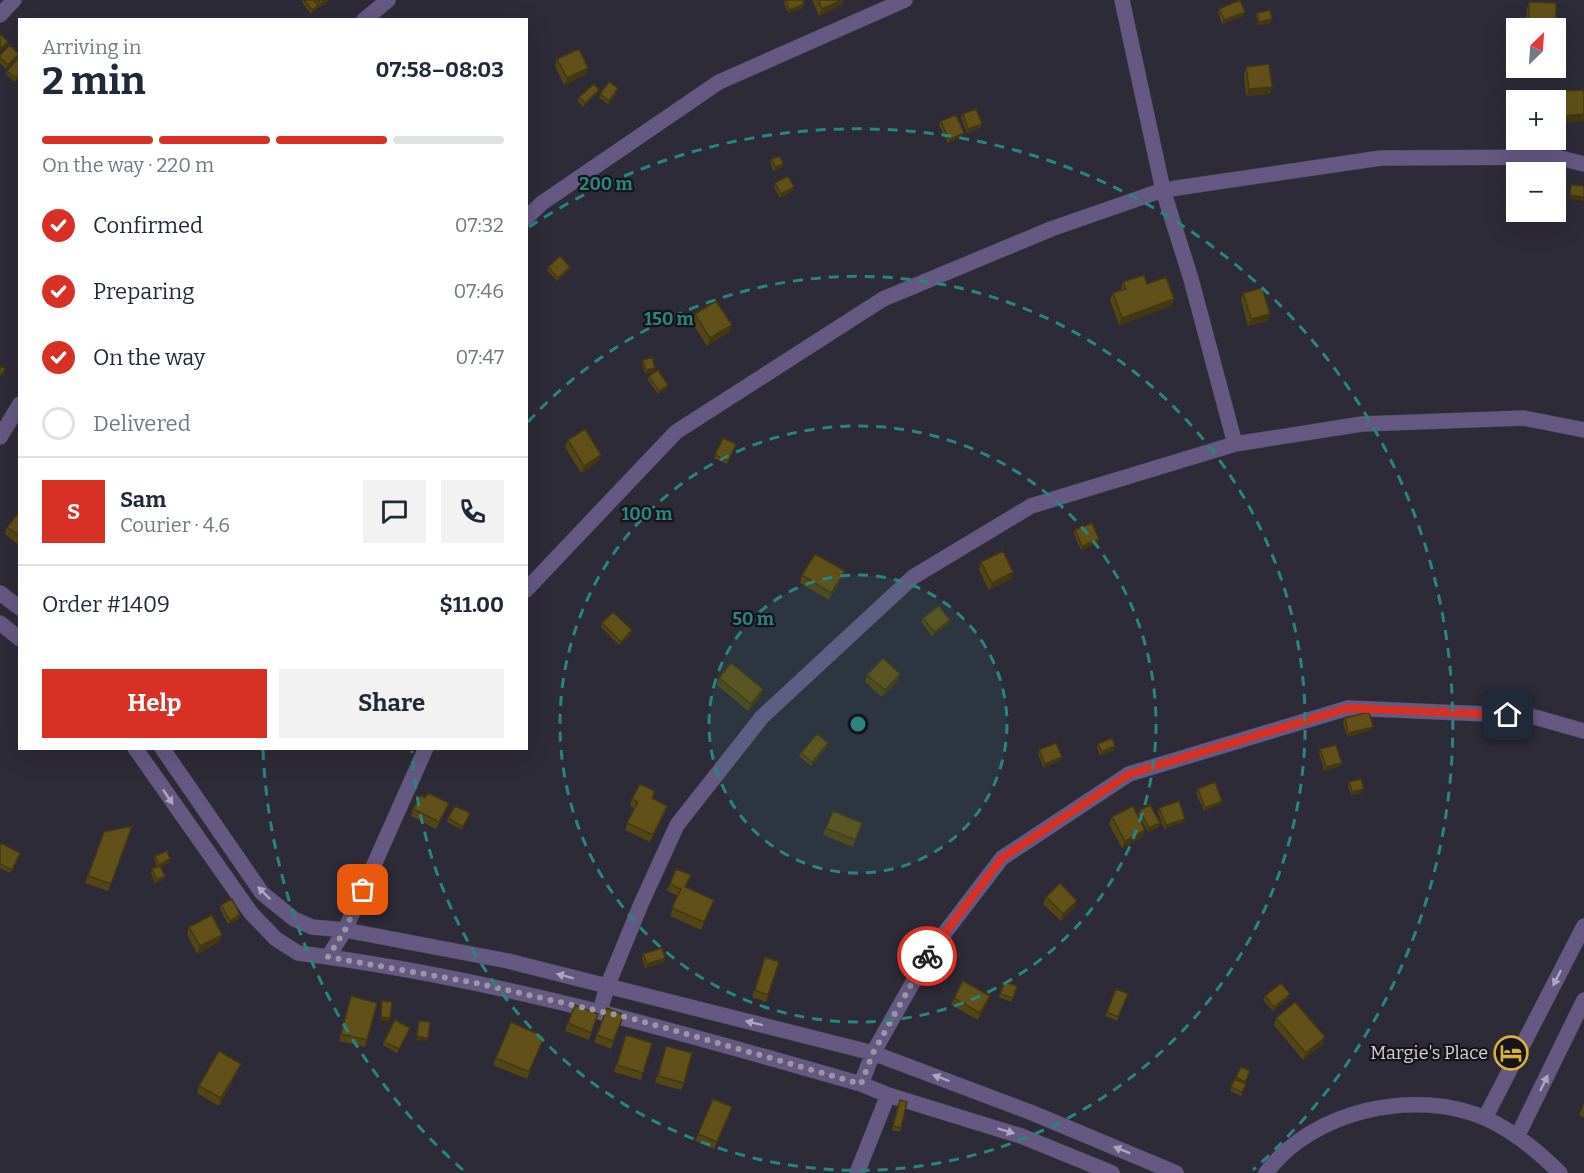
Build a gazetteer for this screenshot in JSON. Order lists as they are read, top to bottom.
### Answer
{
  "places": {
    "hotel": ["Margie's Place"]
  },
  "north": "top right",
  "page": {
    "map_buttons": ["+", "−"],
    "heading": ["2 min", "Arriving in", "07:58–08:03"],
    "panel": [
      "Sam",
      "Courier · 4.6",
      "Order #1409",
      "$11.00"
    ],
    "bar": "On the way · 220 m",
    "list": [
      ["Confirmed", "07:32"],
      ["Preparing", "07:46"],
      ["On the way", "07:47"],
      "Delivered"
    ],
    "round": "S",
    "buttons": ["Help", "Share"]
  },
  "rings": [
    "200 m",
    "150 m",
    "100 m",
    "50 m"
  ]
}
